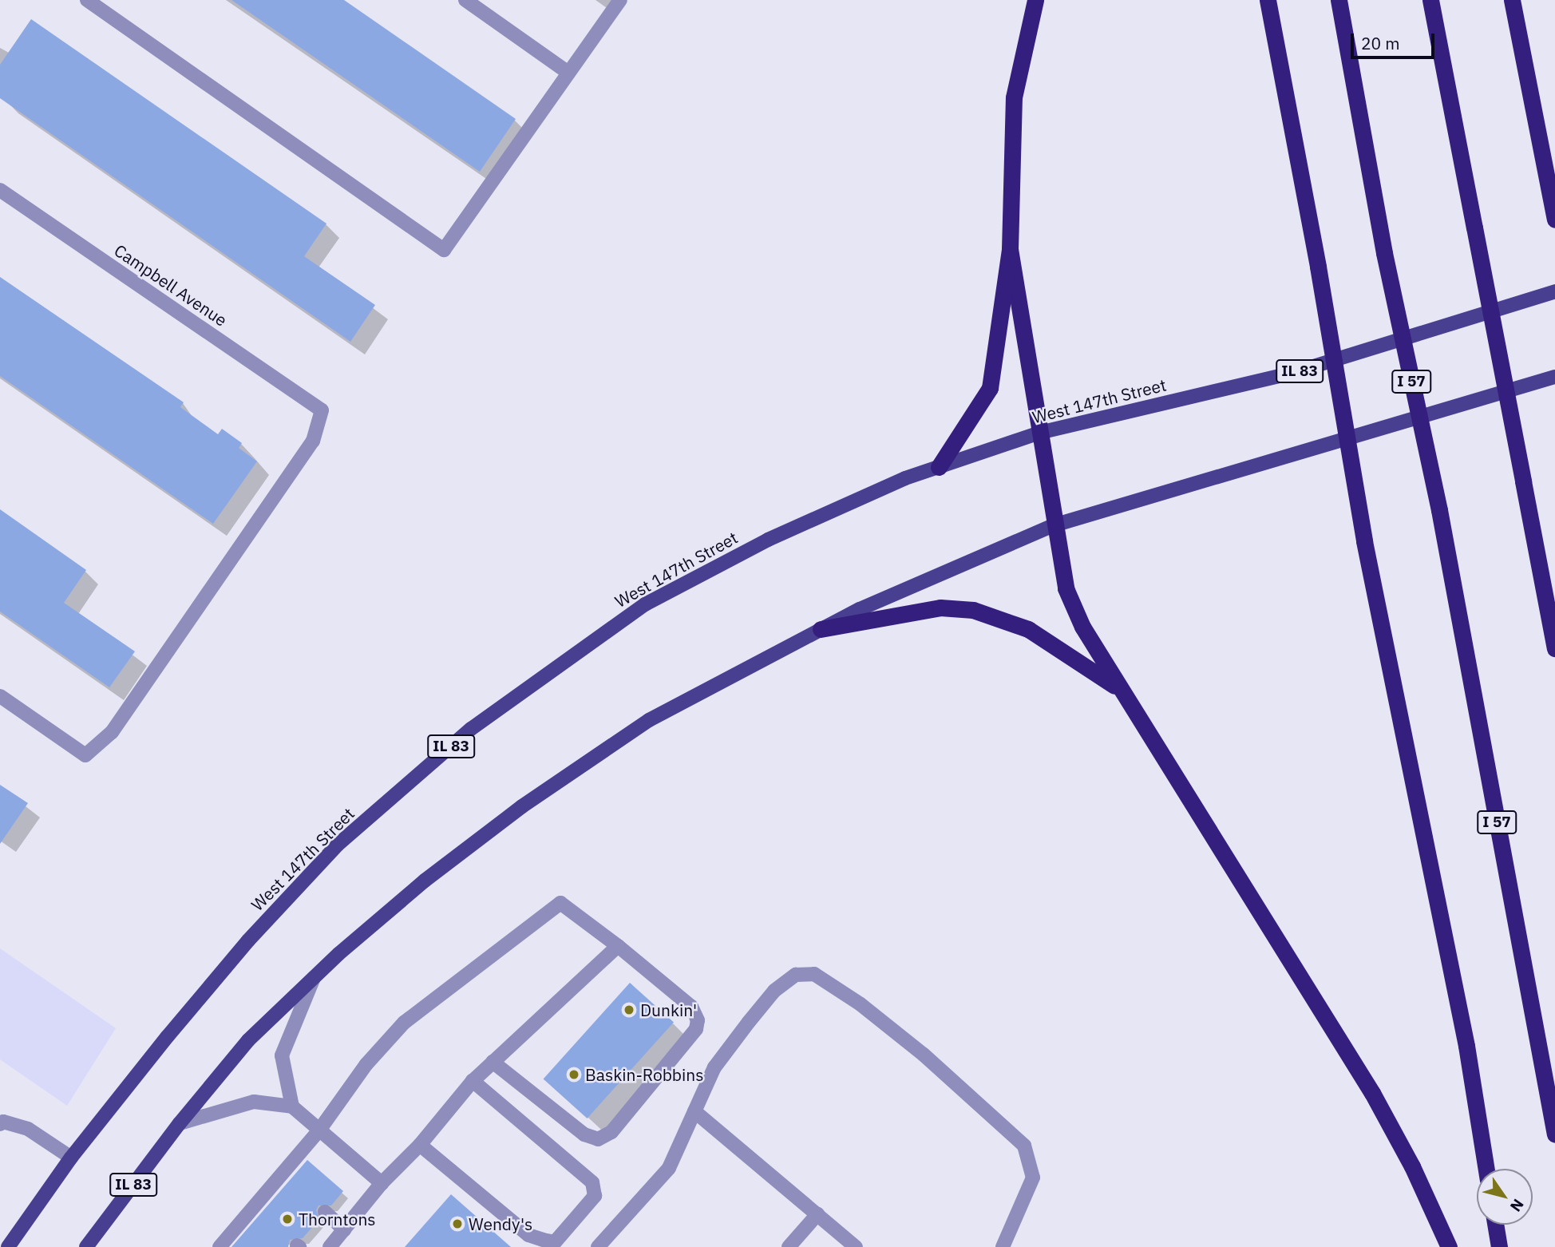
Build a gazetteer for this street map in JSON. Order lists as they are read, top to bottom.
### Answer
{
  "streets": {
    "highway": ["I 57"],
    "main road": ["IL 83", "West 147th Street"],
    "street": ["Campbell Avenue"]
  },
  "places": [
    "Dunkin'",
    "Baskin-Robbins",
    "Thorntons",
    "Wendy's"
  ],
  "scale_bar": "20 m",
  "north": "bottom right"
}
